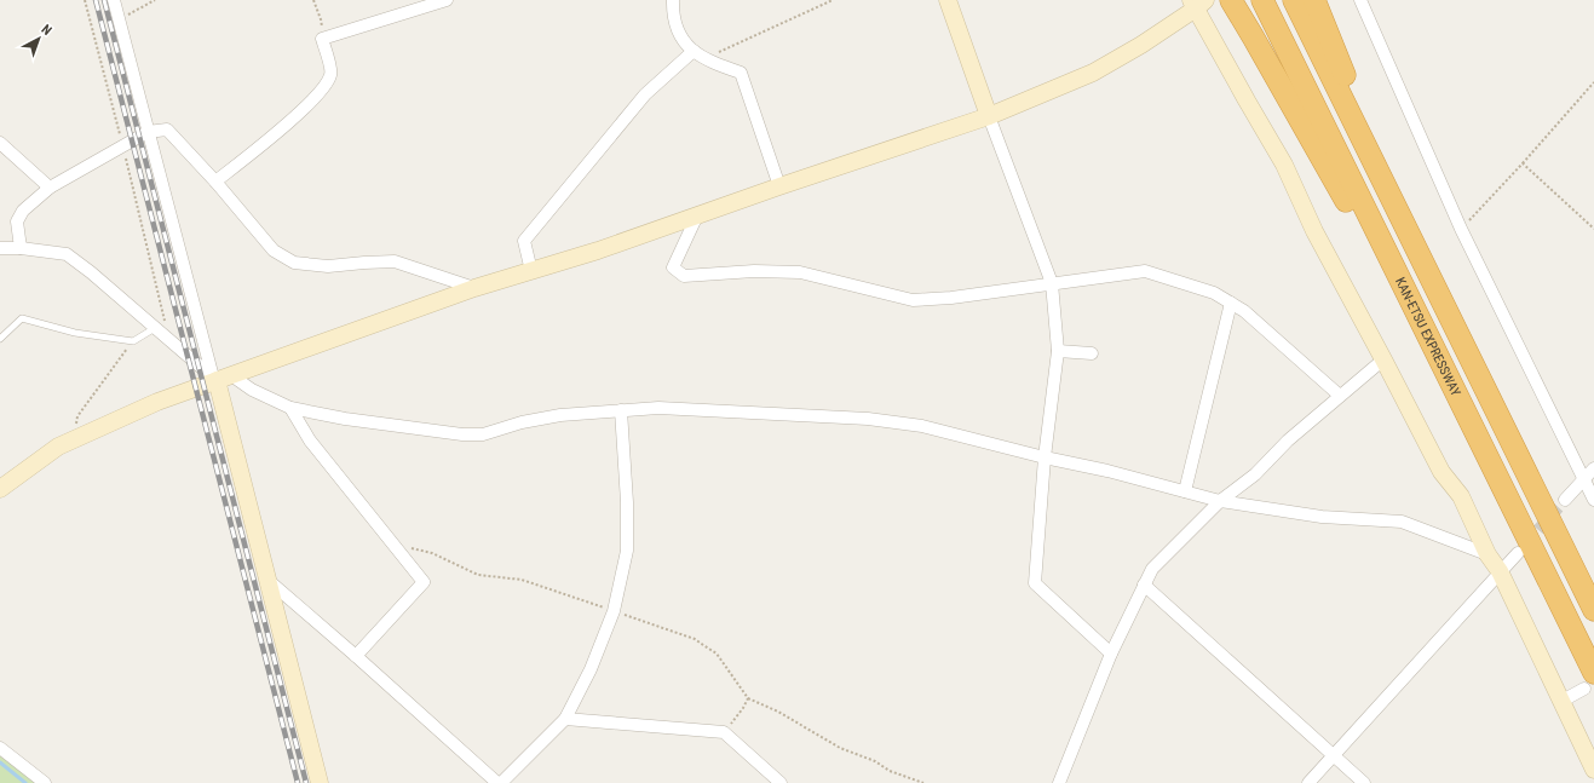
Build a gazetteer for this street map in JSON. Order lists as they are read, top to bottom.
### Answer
{
  "streets": {
    "highway": ["KAN-ETSU EXPRESSWAY"]
  },
  "north": "top right"
}
